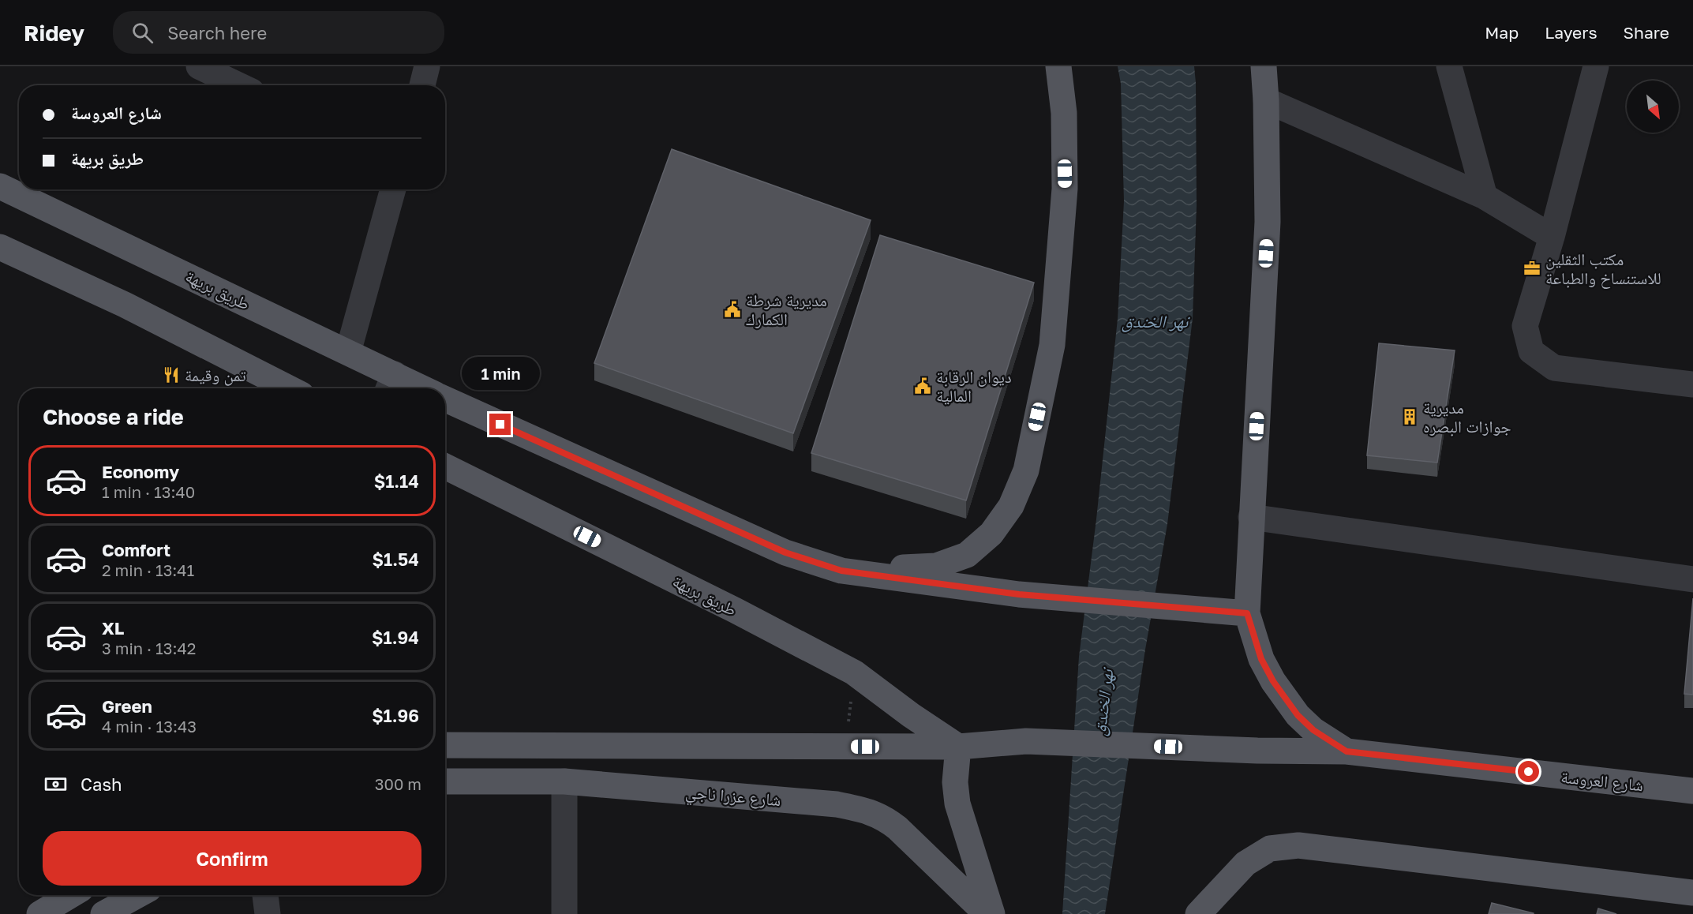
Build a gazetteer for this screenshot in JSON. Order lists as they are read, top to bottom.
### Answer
{
  "streets": {
    "main road": ["طريق بريهة", "شارع العروسة", "شارع عزرا ناجي"]
  },
  "crossings": [
    ["طريق بريهة", "شارع العروسة"]
  ],
  "water": ["نهر الخندق"],
  "places": {
    "office": ["مكتب الثقلين للاستنساخ والطباعة"],
    "public building": ["مديرية شرطة الكمارك", "ديوان الرقابة المالية"],
    "restaurant": ["تمن وقيمة"],
    "building": ["مديرية جوازات البصره"]
  },
  "north": "bottom right",
  "page": {
    "header": "Ridey",
    "search": "Search here",
    "nav": ["Map", "Layers", "Share"],
    "banner": ["شارع العروسة", "طريق بريهة"],
    "bubble": "1 min",
    "heading": "Choose a ride",
    "list": [
      {
        "name": "Economy",
        "note": "1 min · 13:40",
        "value": "$1.14"
      },
      {
        "name": "Comfort",
        "note": "2 min · 13:41",
        "value": "$1.54"
      },
      {
        "name": "XL",
        "note": "3 min · 13:42",
        "value": "$1.94"
      },
      {
        "name": "Green",
        "note": "4 min · 13:43",
        "value": "$1.96"
      }
    ],
    "pay": ["Cash", "300 m"],
    "buttons": "Confirm"
  }
}
